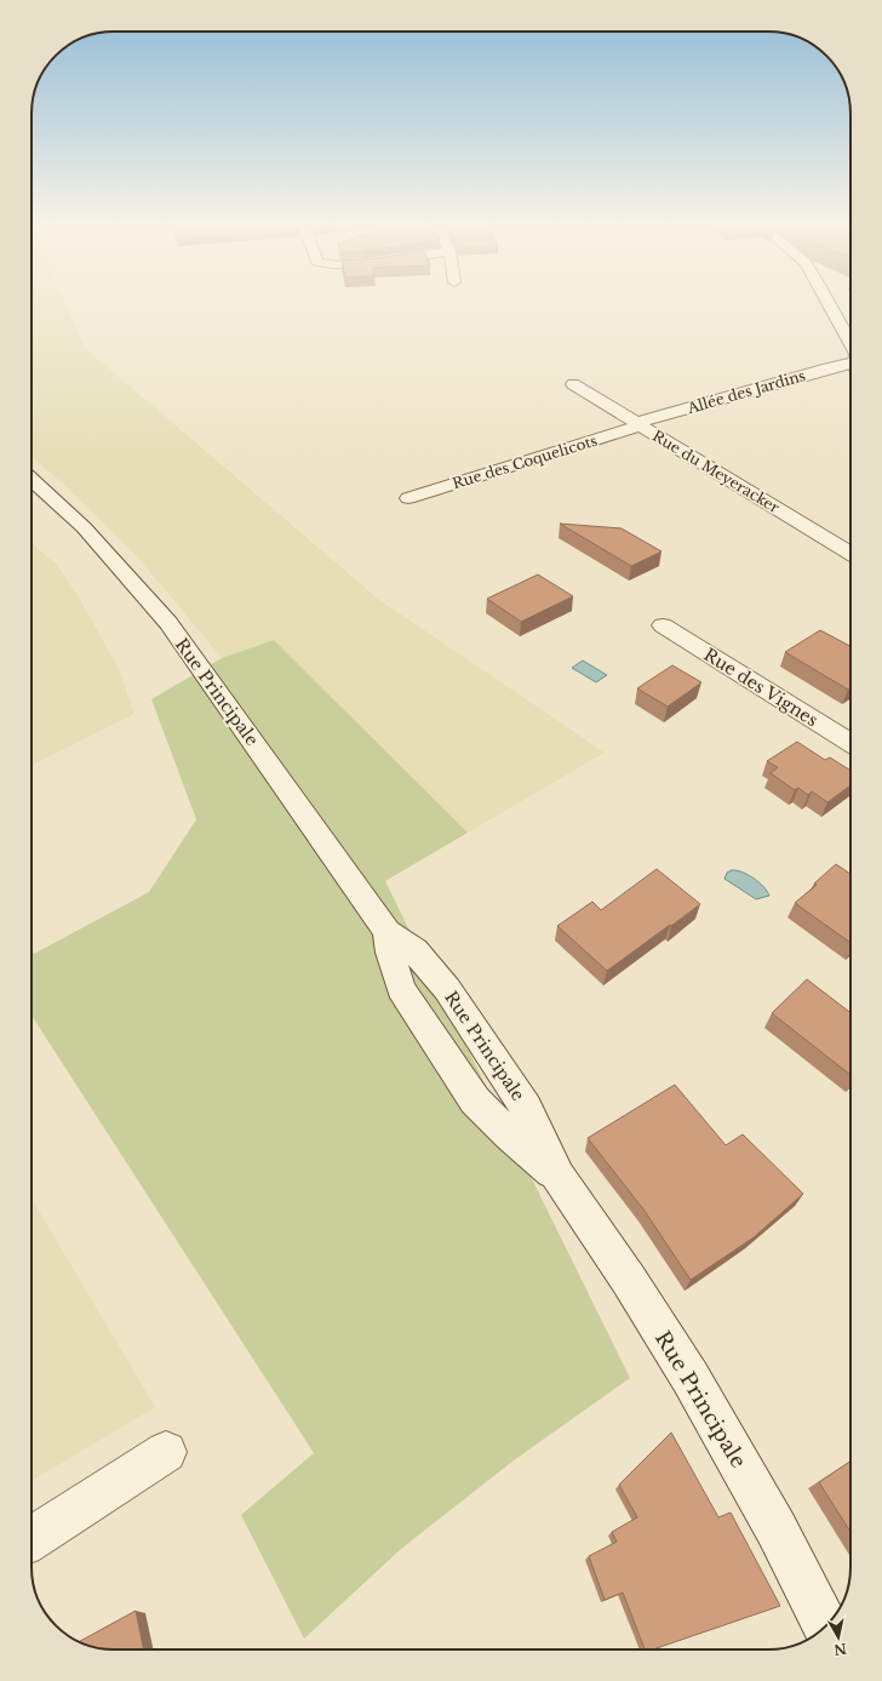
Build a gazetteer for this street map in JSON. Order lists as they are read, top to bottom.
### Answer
{
  "streets": {
    "street": [
      "Allée des Jardins",
      "Rue des Coquelicots",
      "Rue du Meyeracker",
      "Rue des Vignes",
      "Rue Principale"
    ]
  },
  "crossings": [
    ["Allée des Jardins", "Rue des Coquelicots"],
    ["Allée des Jardins", "Rue du Meyeracker"],
    ["Rue des Coquelicots", "Rue du Meyeracker"]
  ],
  "north": "bottom"
}
